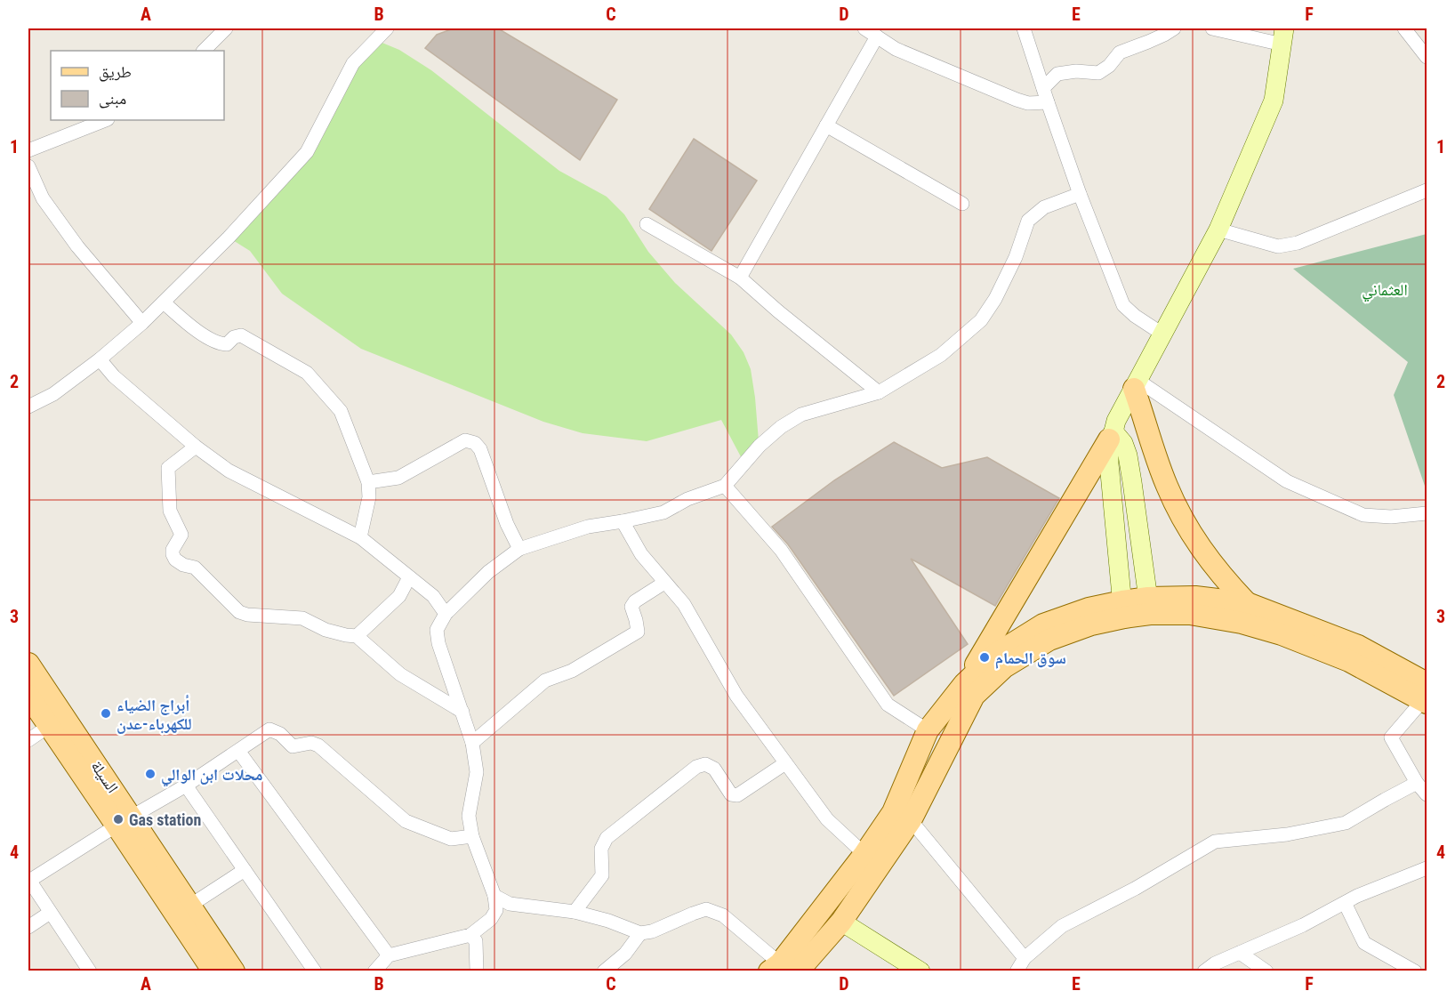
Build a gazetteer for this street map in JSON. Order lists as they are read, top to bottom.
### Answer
{
  "streets": {
    "main road": ["السيلة"]
  },
  "parks": ["العثماني"],
  "places": [
    "سوق الحمام",
    "أبراج الضياء للكهرباء-عدن",
    "محلات ابن الوالي",
    "Gas station"
  ],
  "legend": ["طريق", "مبنى"],
  "grid": {
    "columns": [
      "A",
      "B",
      "C",
      "D",
      "E",
      "F"
    ],
    "rows": [
      "1",
      "2",
      "3",
      "4"
    ]
  }
}
